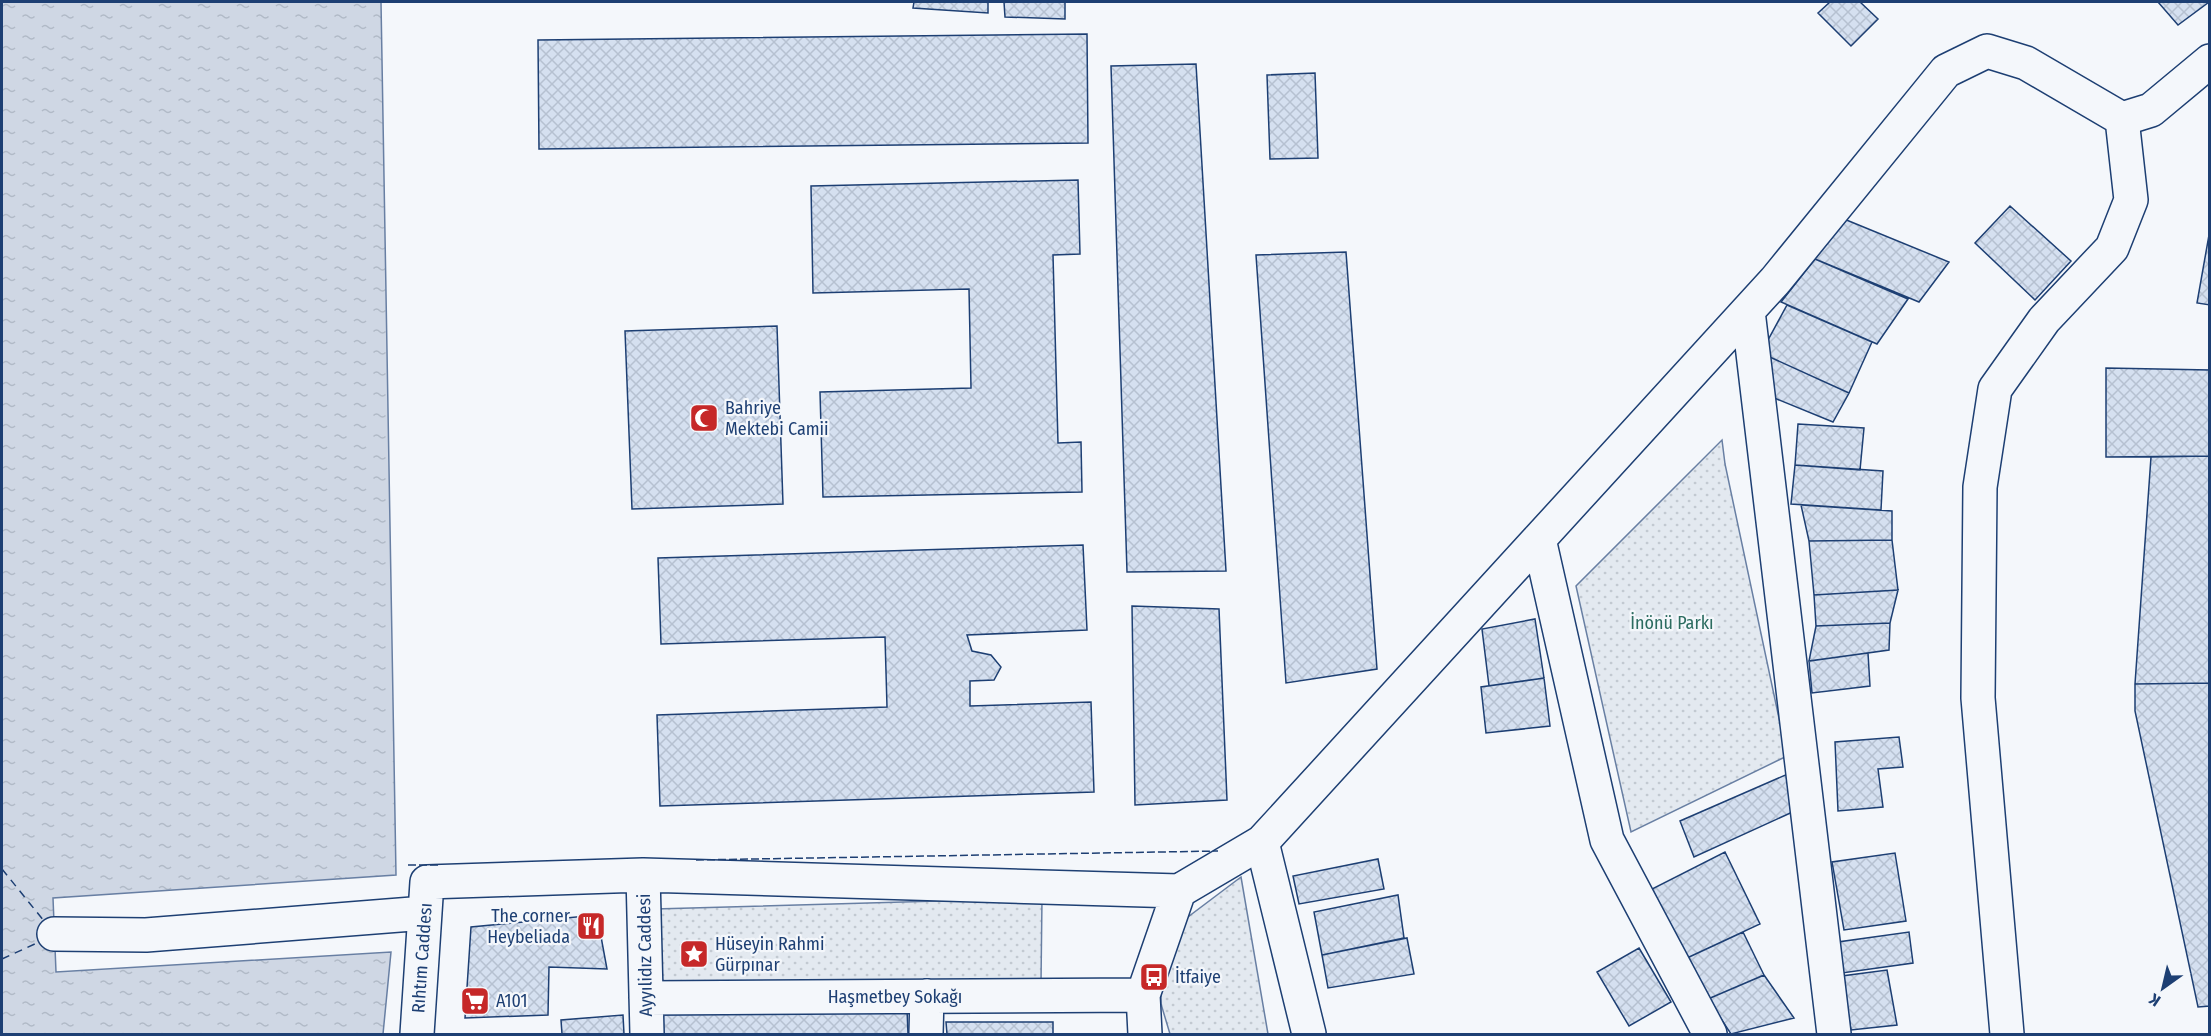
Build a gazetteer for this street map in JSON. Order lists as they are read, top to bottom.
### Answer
{
  "streets": {
    "street": ["Ayyılidız Caddesi", "Rıhtım Caddesı", "Haşmetbey Sokağı"]
  },
  "crossings": [
    ["Ayyılidız Caddesi", "Rıhtım Caddesı"],
    ["Ayyılidız Caddesi", "Haşmetbey Sokağı"]
  ],
  "parks": ["İnönü Parkı"],
  "places": {
    "mosque": ["Bahriye Mektebi Camii"],
    "restaurant": ["The corner Heybeliada"],
    "place": ["Hüseyin Rahmi Gürpınar"],
    "bus stop": ["İtfaiye"],
    "supermarket": ["A101"]
  },
  "north": "bottom left"
}
